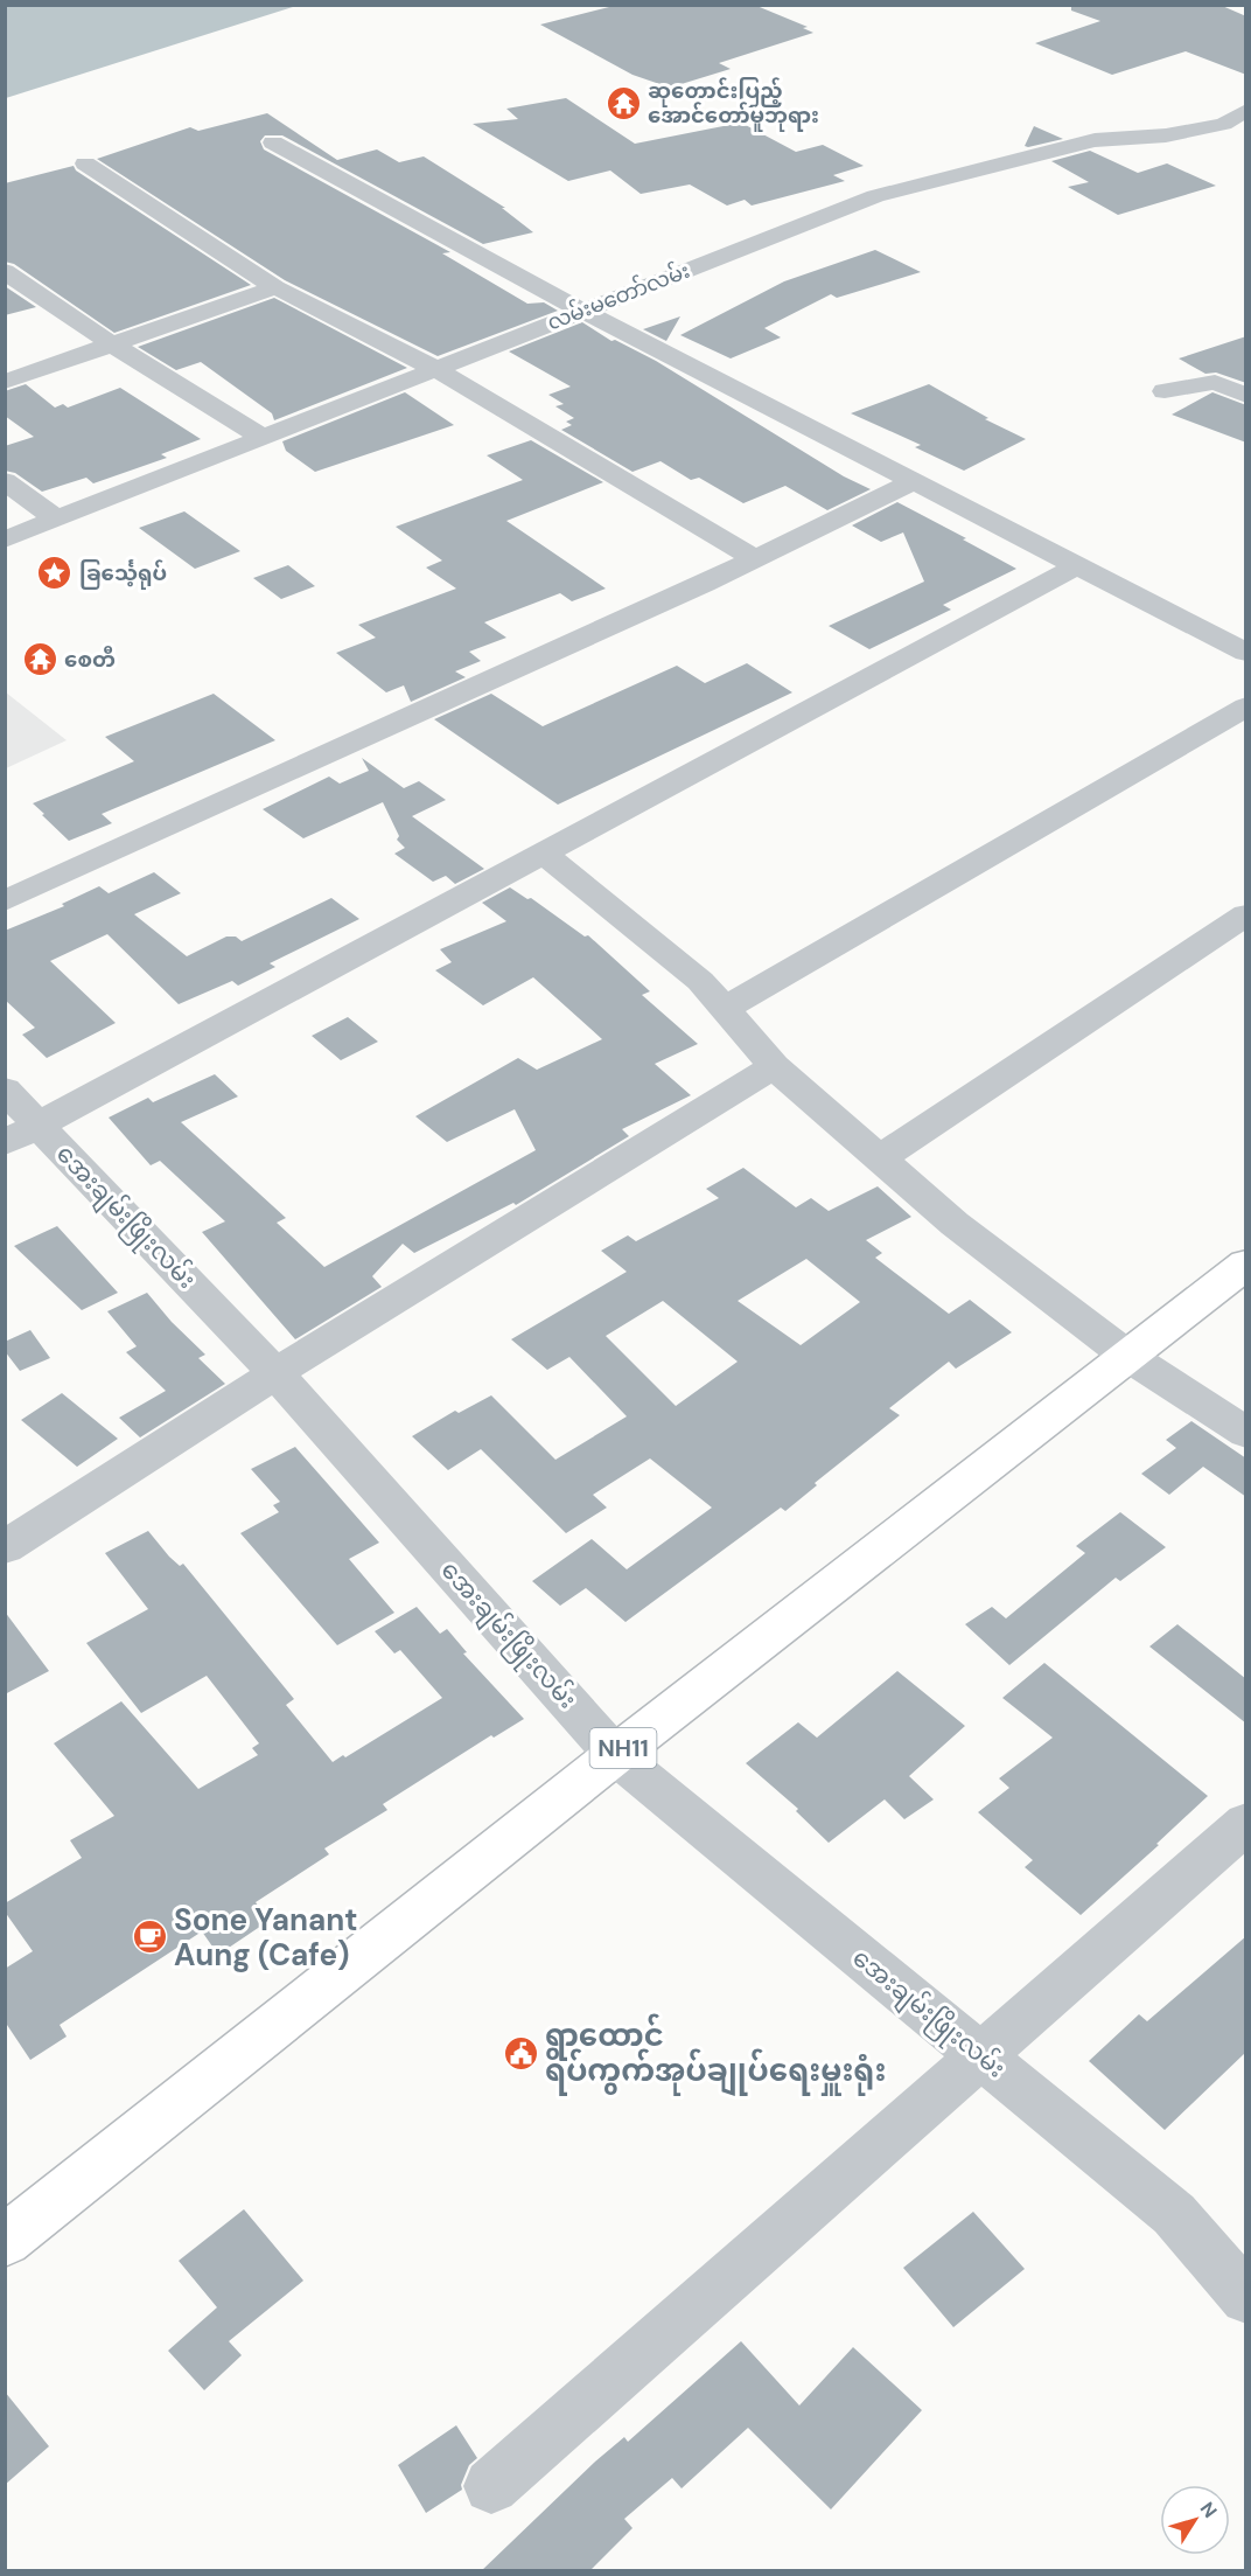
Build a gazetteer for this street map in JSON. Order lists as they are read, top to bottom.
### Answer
{
  "streets": {
    "highway": ["NH11"],
    "street": ["လမ်းမတော်လမ်း", "အေးချမ်းဖြိုးလမ်း"]
  },
  "crossings": [
    ["အေးချမ်းဖြိုးလမ်း", "NH11"]
  ],
  "places": {
    "temple": ["ဆုတောင်းပြည့် အောင်တော်မူဘုရား", "စေတီ"],
    "place": ["ခြင်္သေ့ရုပ်"],
    "cafe": ["Sone Yanant Aung (Cafe)"],
    "public building": ["ရွာထောင် ရပ်ကွက်အုပ်ချုပ်ရေးမှူးရုံး"]
  },
  "north": "top right"
}
